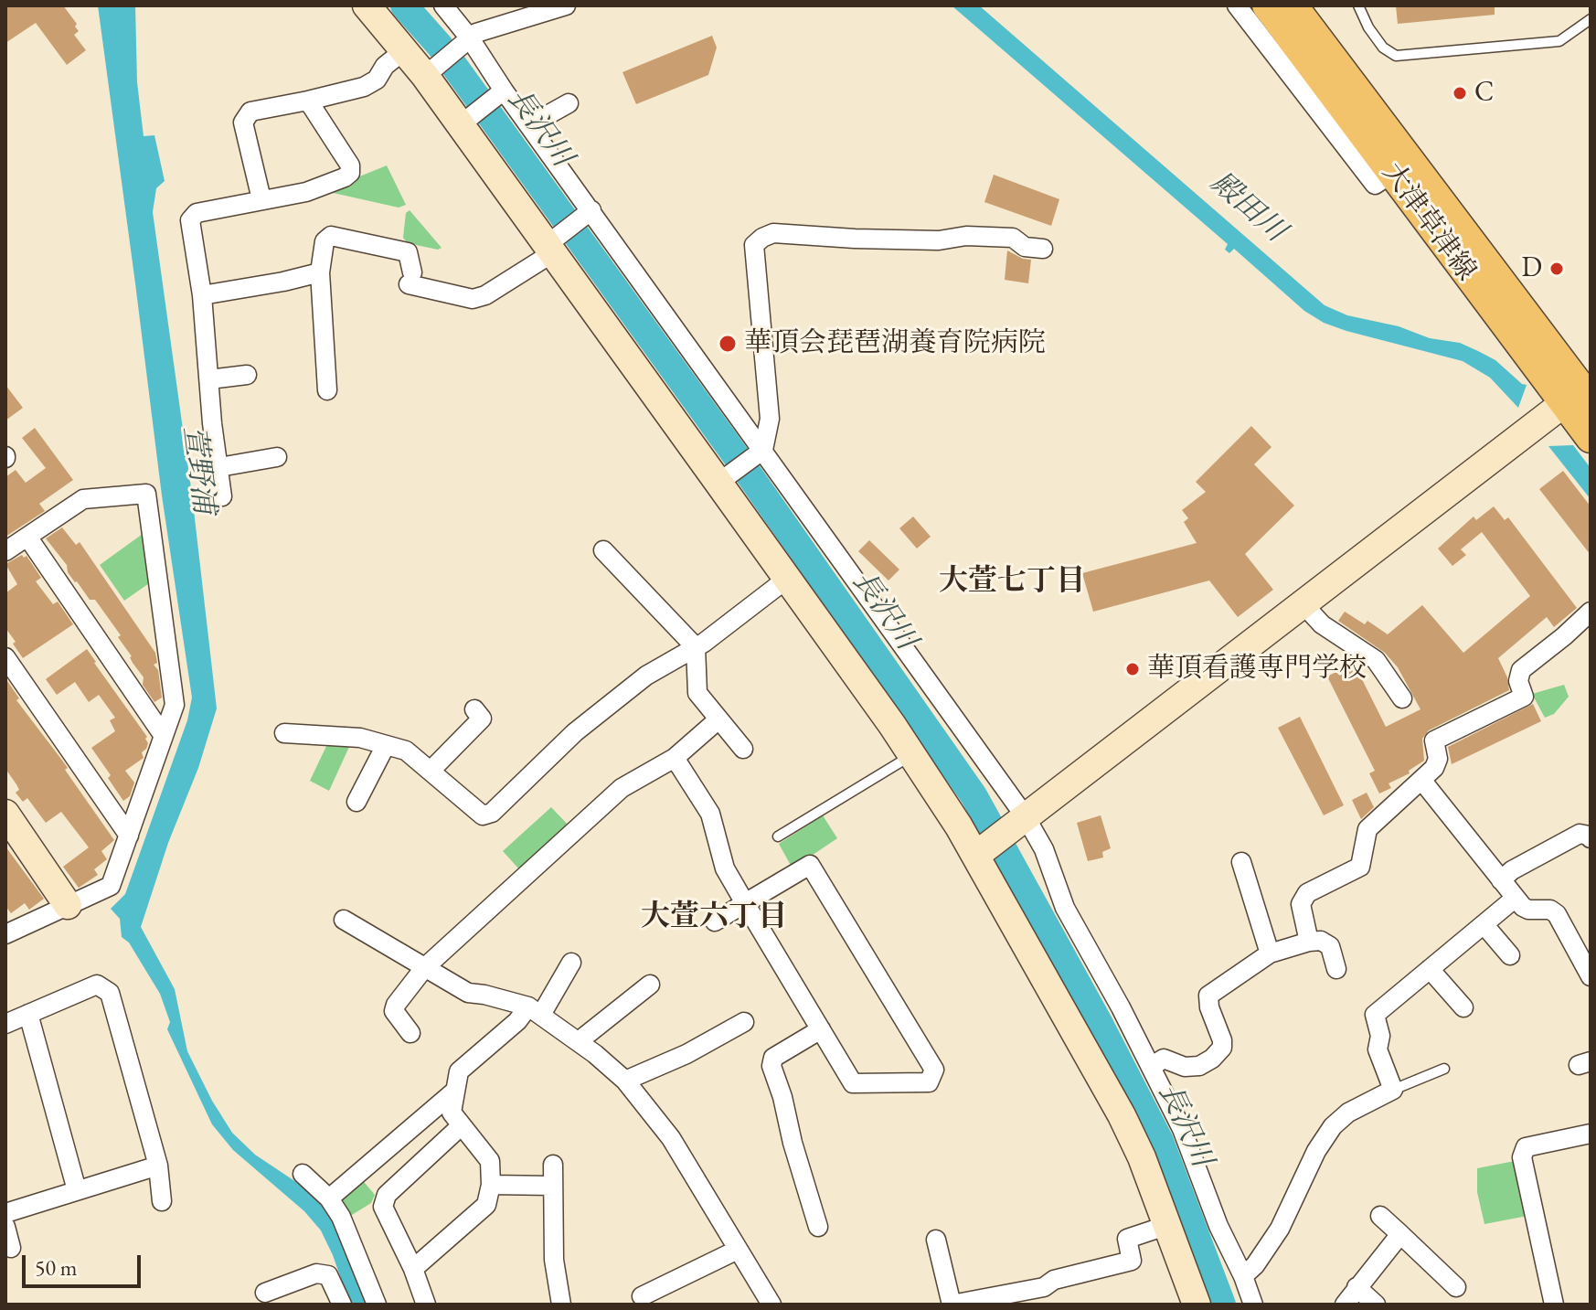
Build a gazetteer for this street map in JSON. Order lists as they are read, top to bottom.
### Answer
{
  "streets": {
    "main road": ["大津草津線"]
  },
  "districts": ["大萱七丁目", "大萱六丁目"],
  "water": ["長沢川", "殿田川", "萱野浦"],
  "places": [
    "C",
    "D",
    "華頂会琵琶湖養育院病院",
    "華頂看護専門学校"
  ],
  "scale_bar": "50 m"
}
